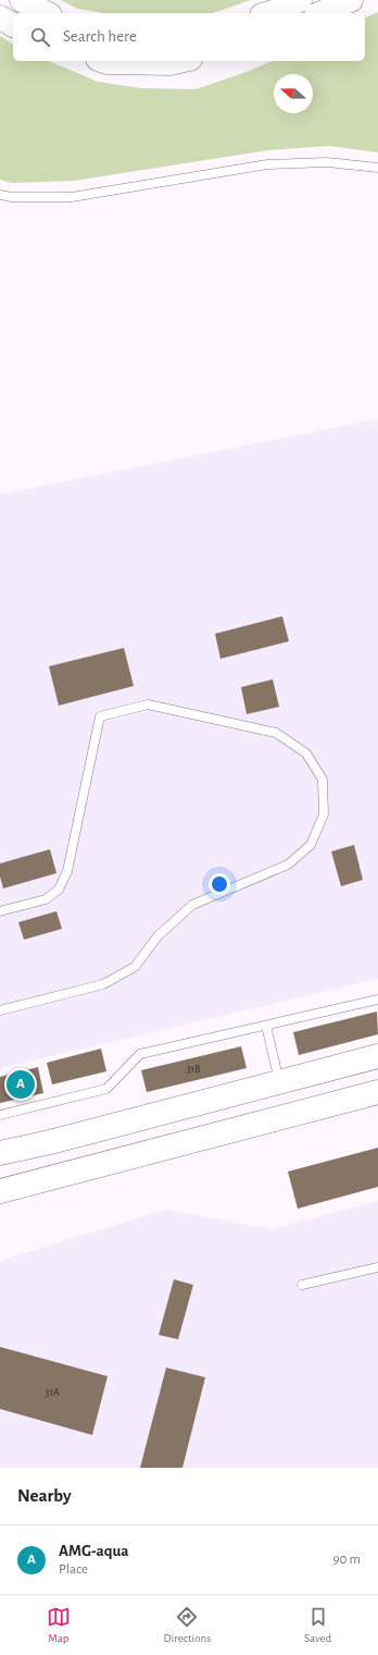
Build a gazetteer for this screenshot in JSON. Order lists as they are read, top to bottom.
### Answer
{
  "house_numbers": ["31В", "31А"],
  "north": "left",
  "page": {
    "search": "Search here",
    "pins": "A",
    "heading": "Nearby",
    "list": [
      {
        "mark": "A",
        "name": "AMG-aqua",
        "note": "Place",
        "value": "90 m"
      }
    ],
    "nav": ["Map", "Directions", "Saved"]
  }
}
